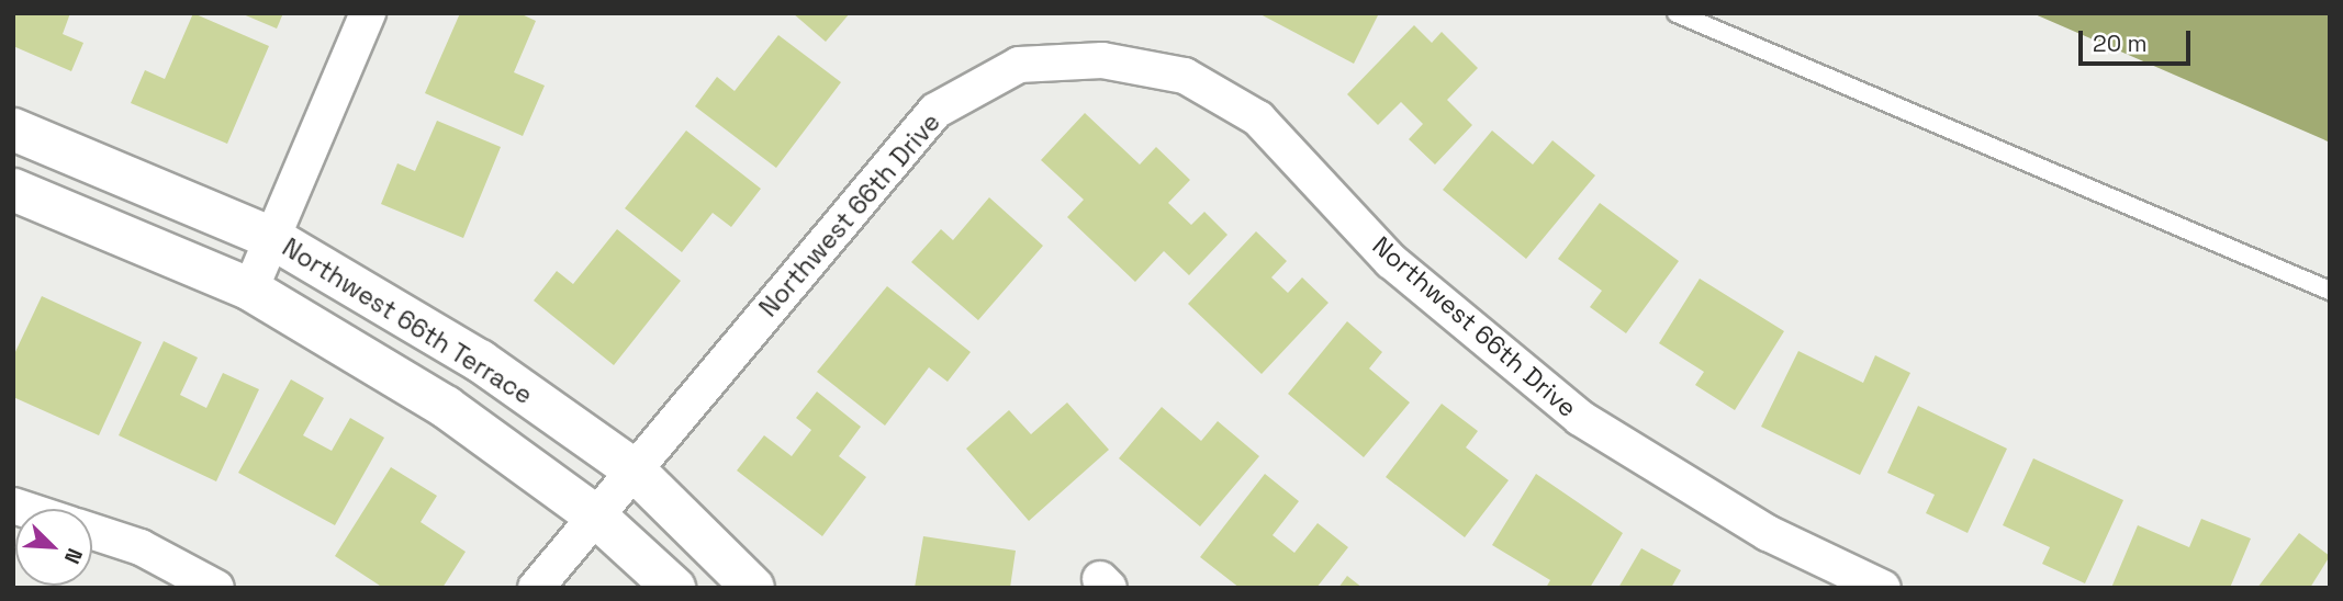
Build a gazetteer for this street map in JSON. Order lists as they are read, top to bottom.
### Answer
{
  "streets": {
    "street": ["Northwest 66th Drive", "Northwest 66th Terrace"]
  },
  "crossings": [
    ["Northwest 66th Drive", "Northwest 66th Terrace"]
  ],
  "scale_bar": "20 m",
  "north": "bottom right"
}
